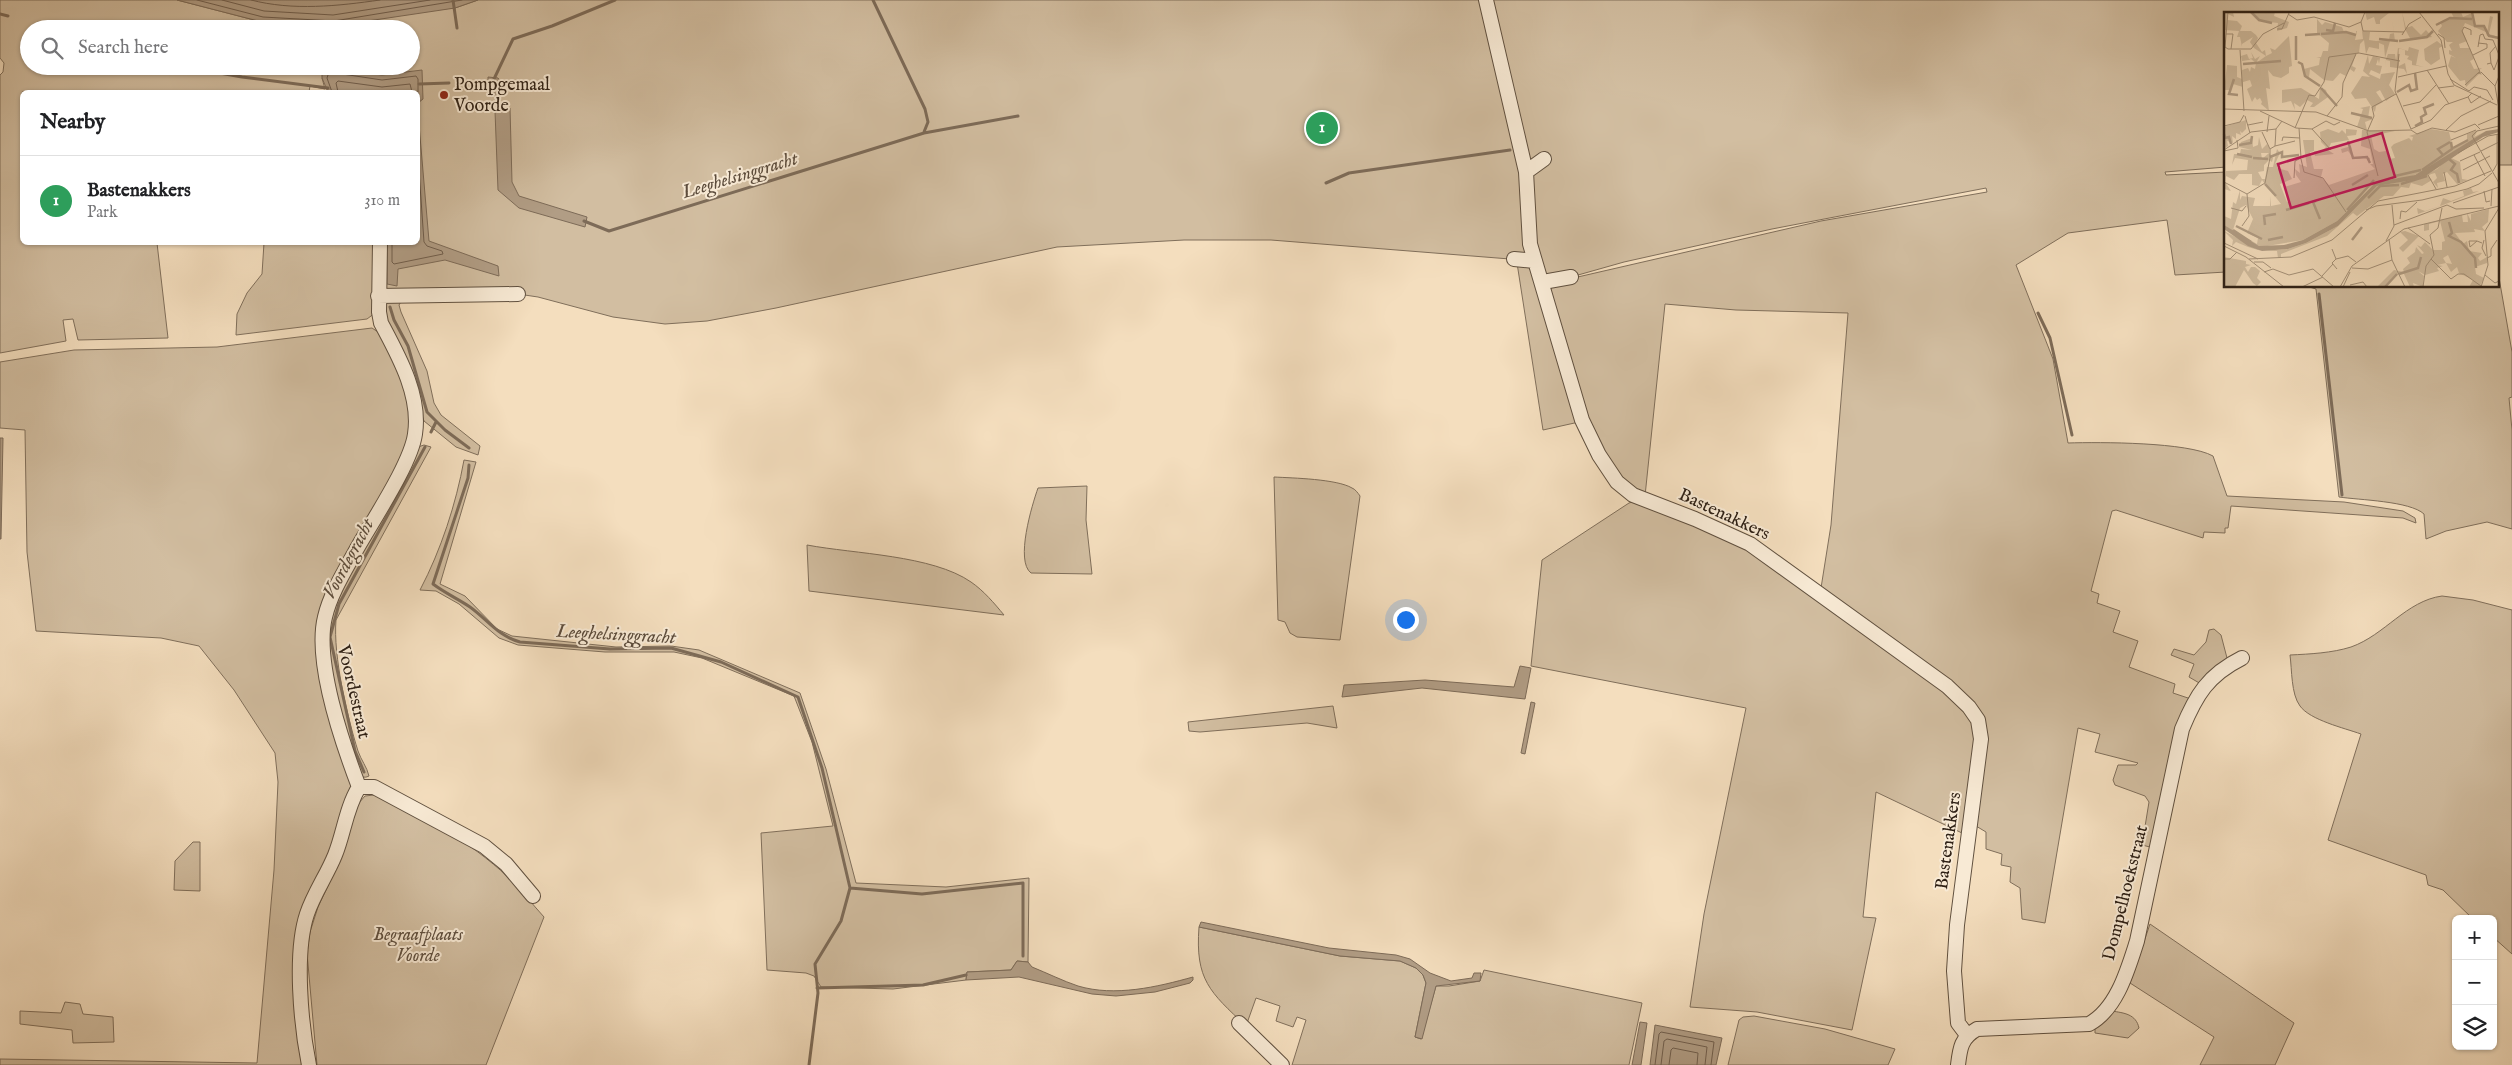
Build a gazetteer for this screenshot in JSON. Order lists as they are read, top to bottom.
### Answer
{
  "streets": {
    "street": ["Bastenakkers", "Voordestraat", "Dompelhoekstraat"]
  },
  "crossings": [
    ["Bastenakkers", "Dompelhoekstraat"]
  ],
  "water": ["Leeghelsinggracht", "Voordegracht"],
  "parks": ["Begraafplaats Voorde"],
  "places": ["Pompgemaal Voorde"],
  "page": {
    "search": "Search here",
    "heading": "Nearby",
    "pins": "1",
    "list": [
      {
        "mark": "1",
        "name": "Bastenakkers",
        "note": "Park",
        "value": "310 m"
      }
    ],
    "map_buttons": ["+", "−"]
  }
}
